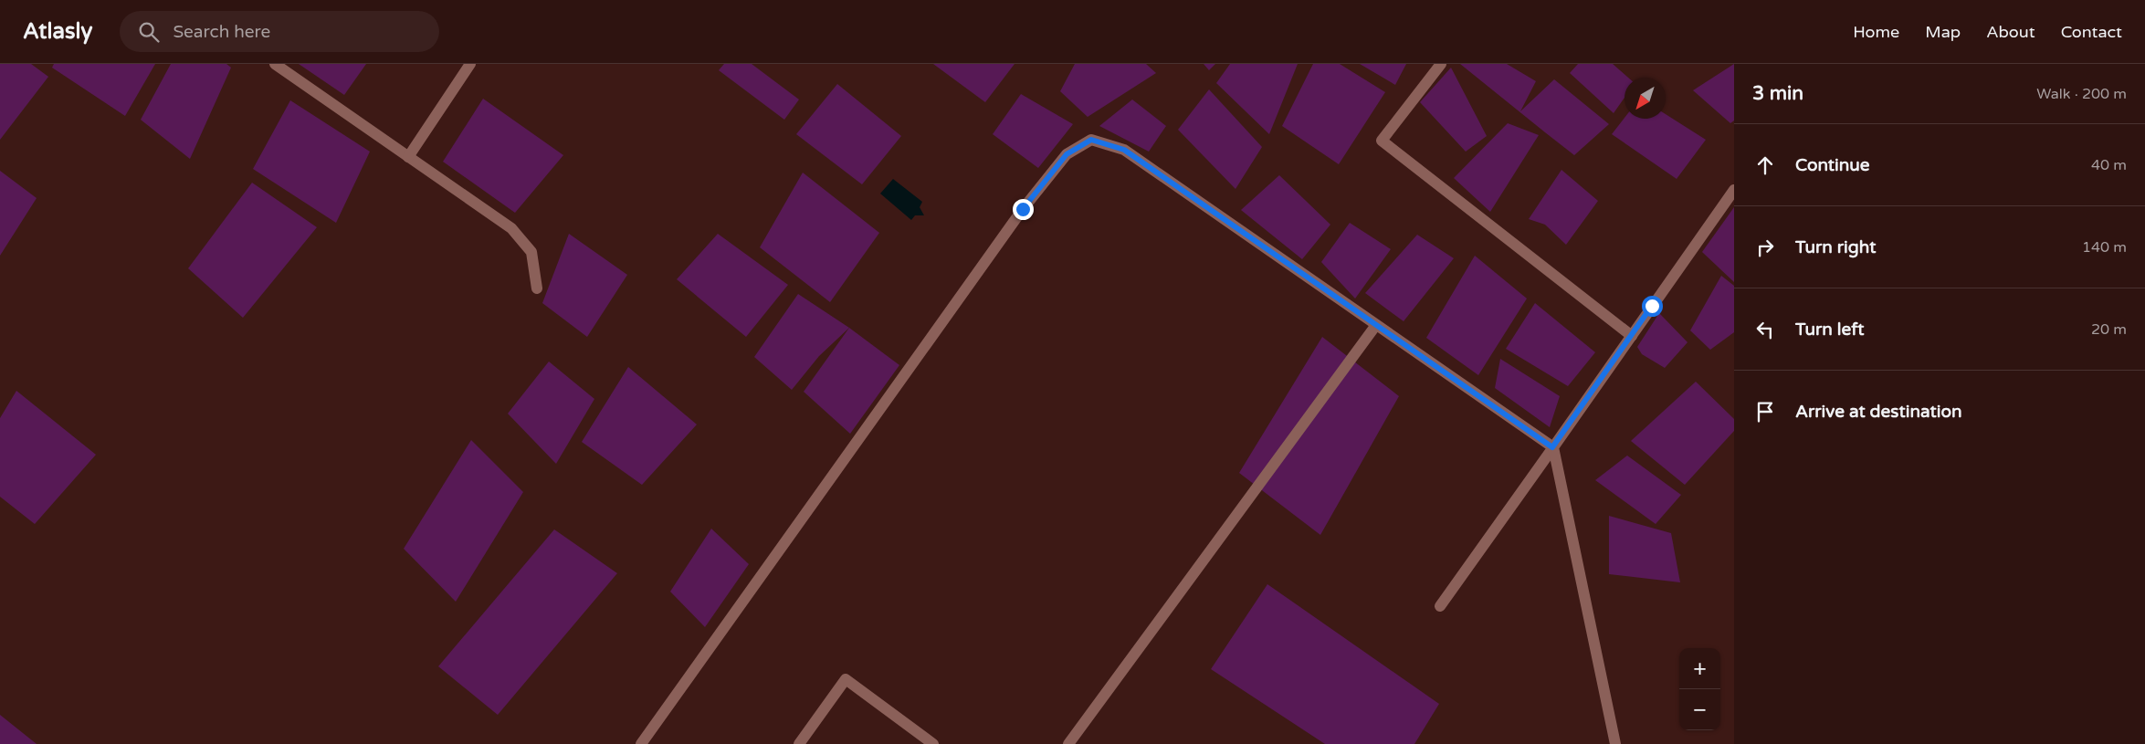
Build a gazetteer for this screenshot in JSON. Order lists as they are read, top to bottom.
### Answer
{
  "north": "bottom left",
  "page": {
    "header": "Atlasly",
    "search": "Search here",
    "nav": [
      "Home",
      "Map",
      "About",
      "Contact"
    ],
    "heading": ["3 min", "Walk · 200 m"],
    "list": [
      ["Continue", "40 m"],
      ["Turn right", "140 m"],
      ["Turn left", "20 m"],
      "Arrive at destination"
    ],
    "map_buttons": ["+", "−"]
  }
}
